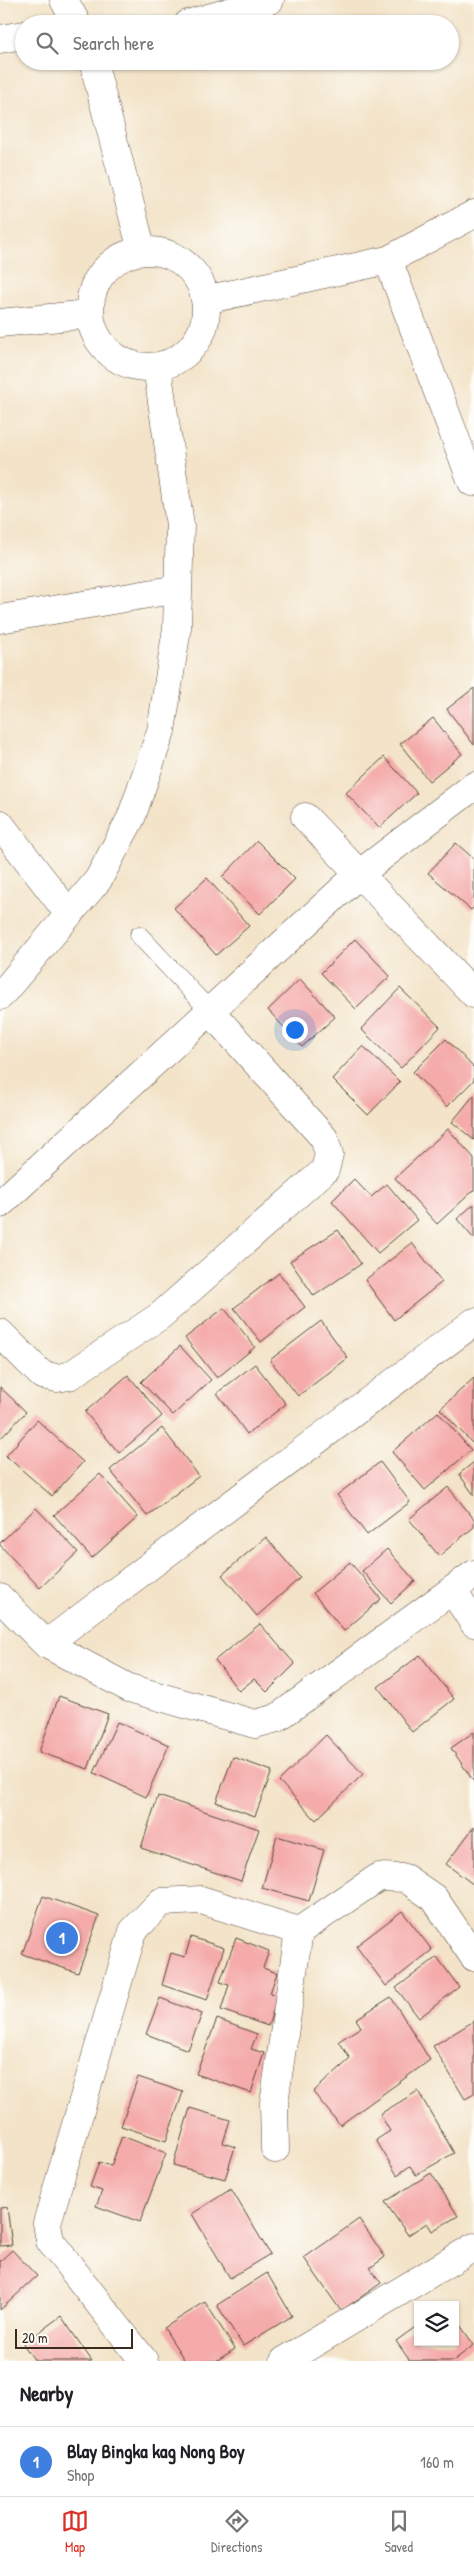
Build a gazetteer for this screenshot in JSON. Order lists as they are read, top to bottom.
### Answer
{
  "scale_bar": "20 m",
  "page": {
    "search": "Search here",
    "pins": "1",
    "scale": "20 m",
    "heading": "Nearby",
    "list": [
      {
        "mark": "1",
        "name": "Blay Bingka kag Nong Boy",
        "note": "Shop",
        "value": "160 m"
      }
    ],
    "nav": ["Map", "Directions", "Saved"]
  }
}
